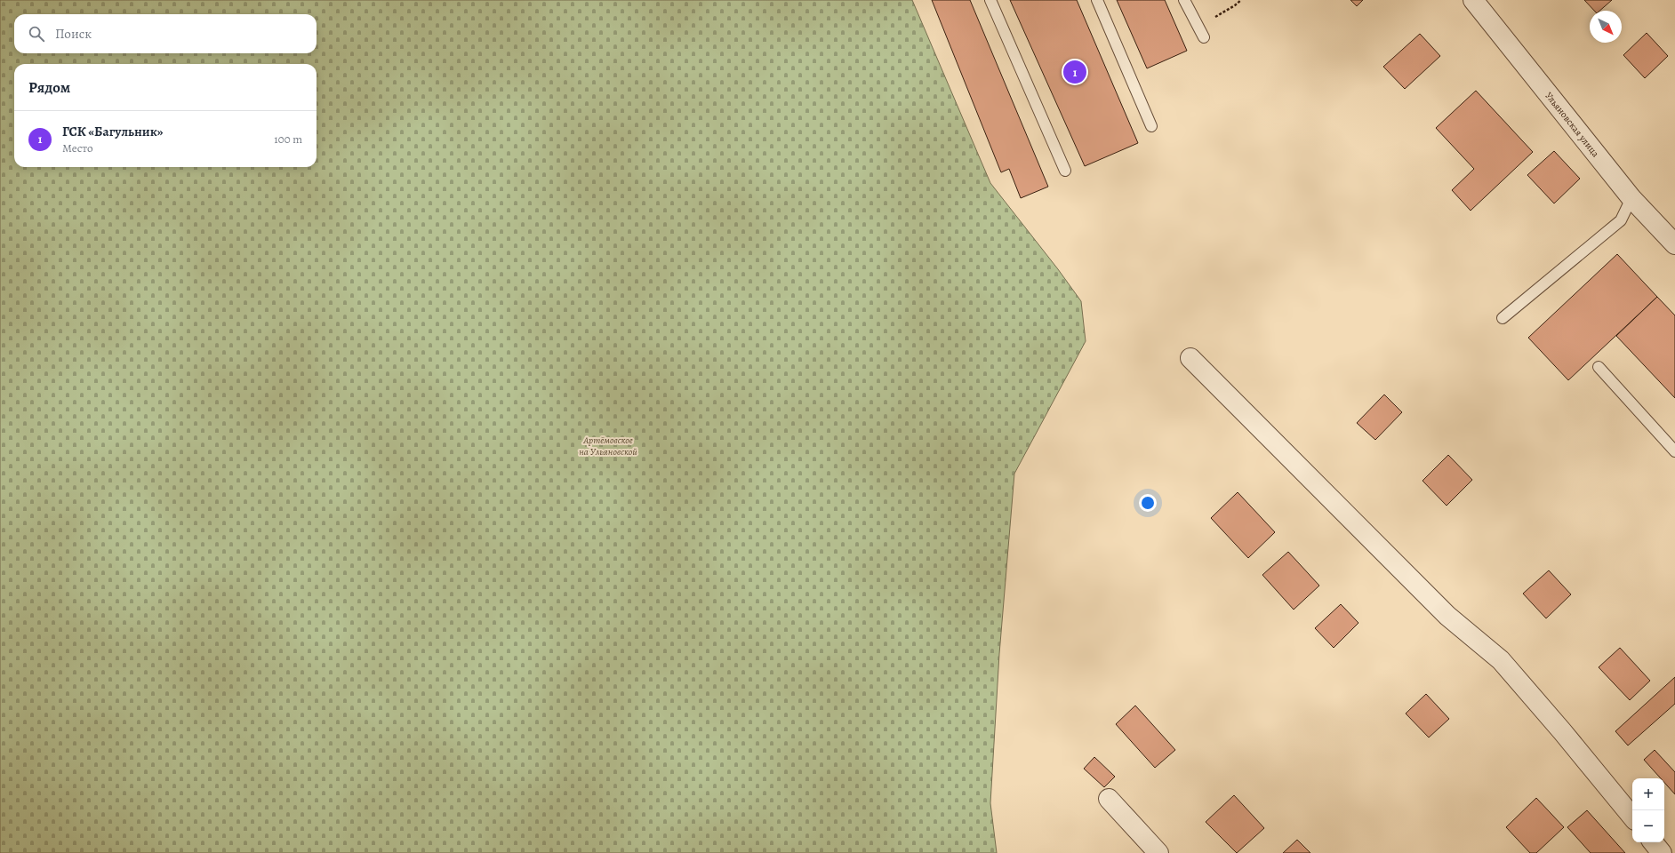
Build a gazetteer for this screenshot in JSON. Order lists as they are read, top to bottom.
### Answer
{
  "streets": {
    "street": ["Ульяновская улица"]
  },
  "parks": ["Артёмовское на Ульяновской"],
  "north": "bottom right",
  "page": {
    "search": "Поиск",
    "pins": "1",
    "heading": "Рядом",
    "list": [
      {
        "mark": "1",
        "name": "ГСК «Багульник»",
        "note": "Место",
        "value": "100 m"
      }
    ],
    "map_buttons": ["+", "−"]
  }
}
